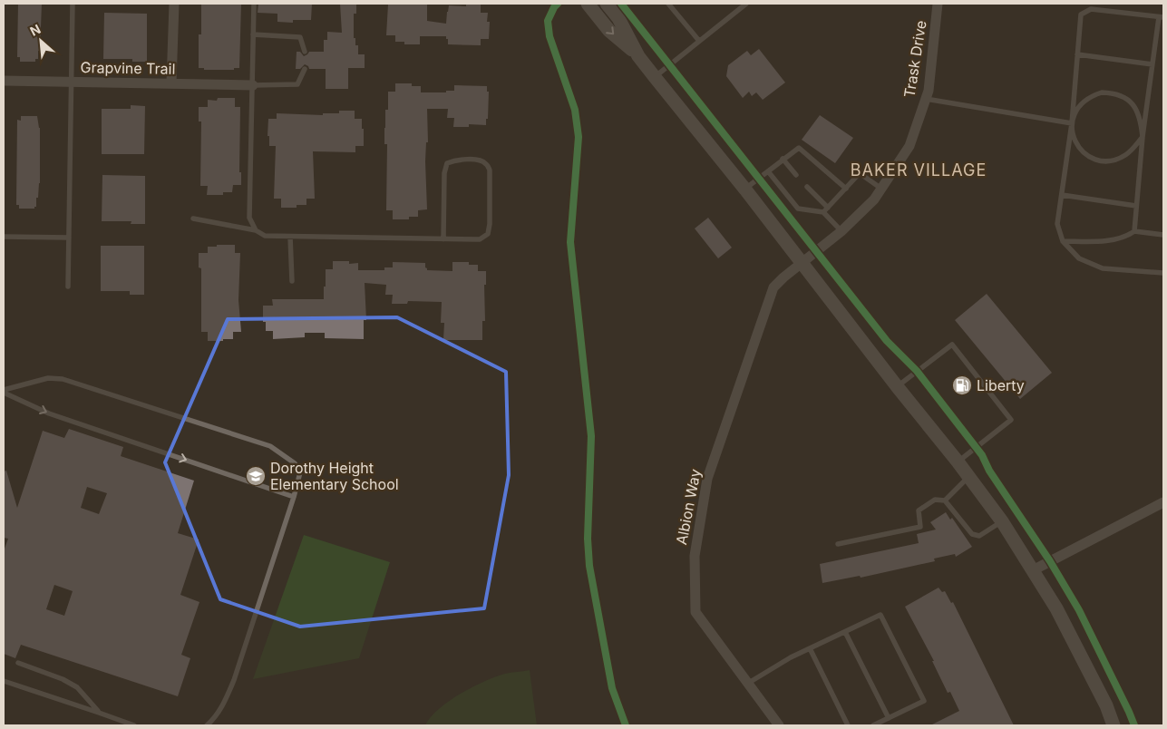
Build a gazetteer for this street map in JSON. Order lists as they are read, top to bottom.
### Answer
{
  "streets": {
    "street": ["Trask Drive", "Grapvine Trail", "Albion Way"]
  },
  "crossings": [
    ["Trask Drive", "Albion Way"]
  ],
  "districts": ["BAKER VILLAGE"],
  "places": {
    "fuel station": ["Liberty"],
    "school or university": ["Dorothy Height Elementary School"]
  },
  "north": "top left"
}
